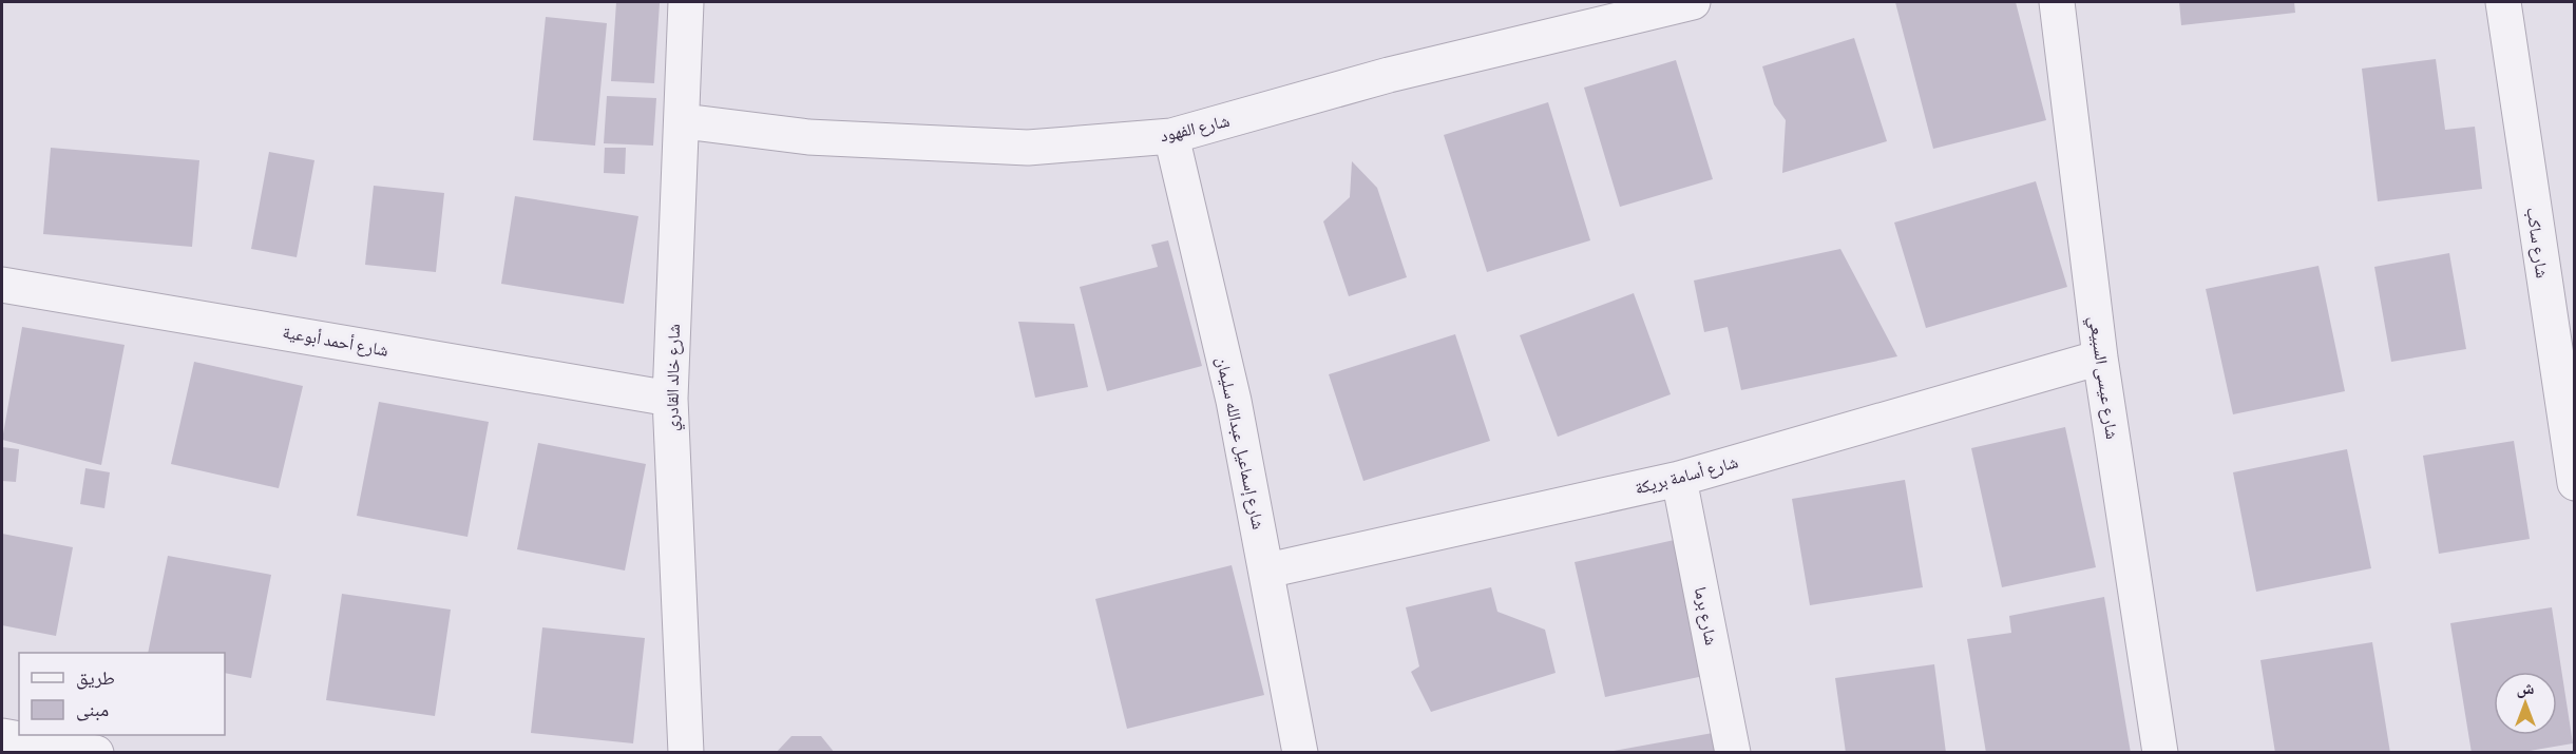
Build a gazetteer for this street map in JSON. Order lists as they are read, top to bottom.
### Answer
{
  "streets": {
    "street": [
      "شارع الفهود",
      "شارع ساكب",
      "شارع أحمد أبوعية",
      "شارع خالد القادري",
      "شارع عيسى السبيعي",
      "شارع إسماعيل عبدالله سليمان",
      "شارع أسامة بريكة",
      "شارع برما"
    ]
  },
  "crossings": [
    ["شارع الفهود", "شارع خالد القادري"],
    ["شارع الفهود", "شارع إسماعيل عبدالله سليمان"],
    ["شارع أحمد أبوعية", "شارع خالد القادري"],
    ["شارع عيسى السبيعي", "شارع أسامة بريكة"],
    ["شارع إسماعيل عبدالله سليمان", "شارع أسامة بريكة"],
    ["شارع أسامة بريكة", "شارع برما"]
  ],
  "legend": ["طريق", "مبنى"],
  "north": "top"
}
